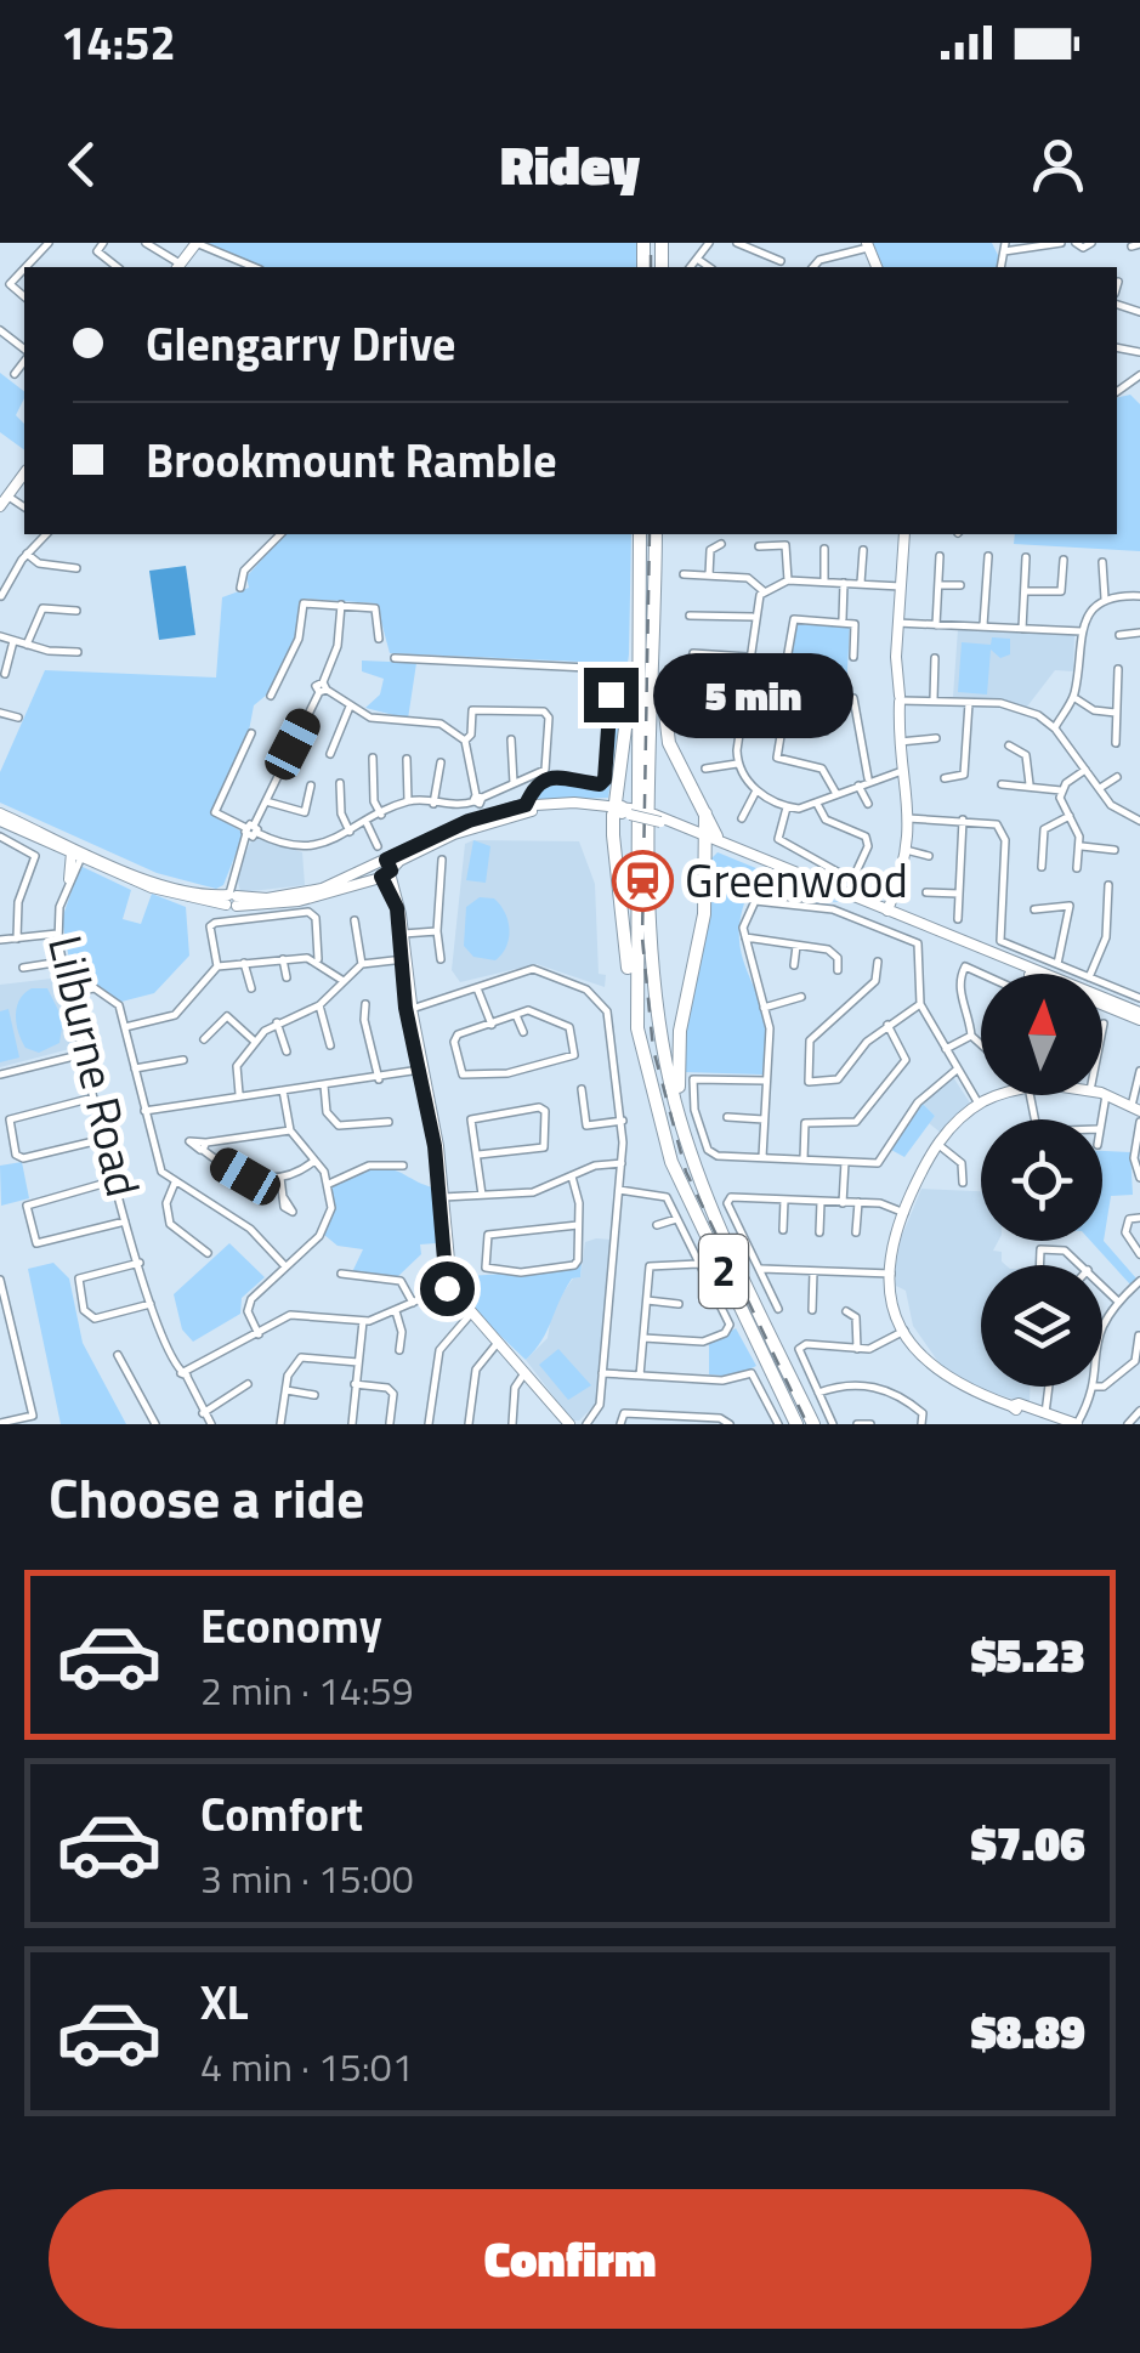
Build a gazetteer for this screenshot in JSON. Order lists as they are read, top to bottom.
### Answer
{
  "streets": {
    "highway": ["2"],
    "street": ["Lilburne Road"]
  },
  "places": {
    "station": ["Greenwood"]
  },
  "north": "top",
  "page": {
    "status": "14:52",
    "header": "Ridey",
    "banner": ["Glengarry Drive", "Brookmount Ramble"],
    "bubble": "5 min",
    "heading": "Choose a ride",
    "list": [
      {
        "name": "Economy",
        "note": "2 min · 14:59",
        "value": "$5.23"
      },
      {
        "name": "Comfort",
        "note": "3 min · 15:00",
        "value": "$7.06"
      },
      {
        "name": "XL",
        "note": "4 min · 15:01",
        "value": "$8.89"
      }
    ],
    "buttons": "Confirm"
  }
}
